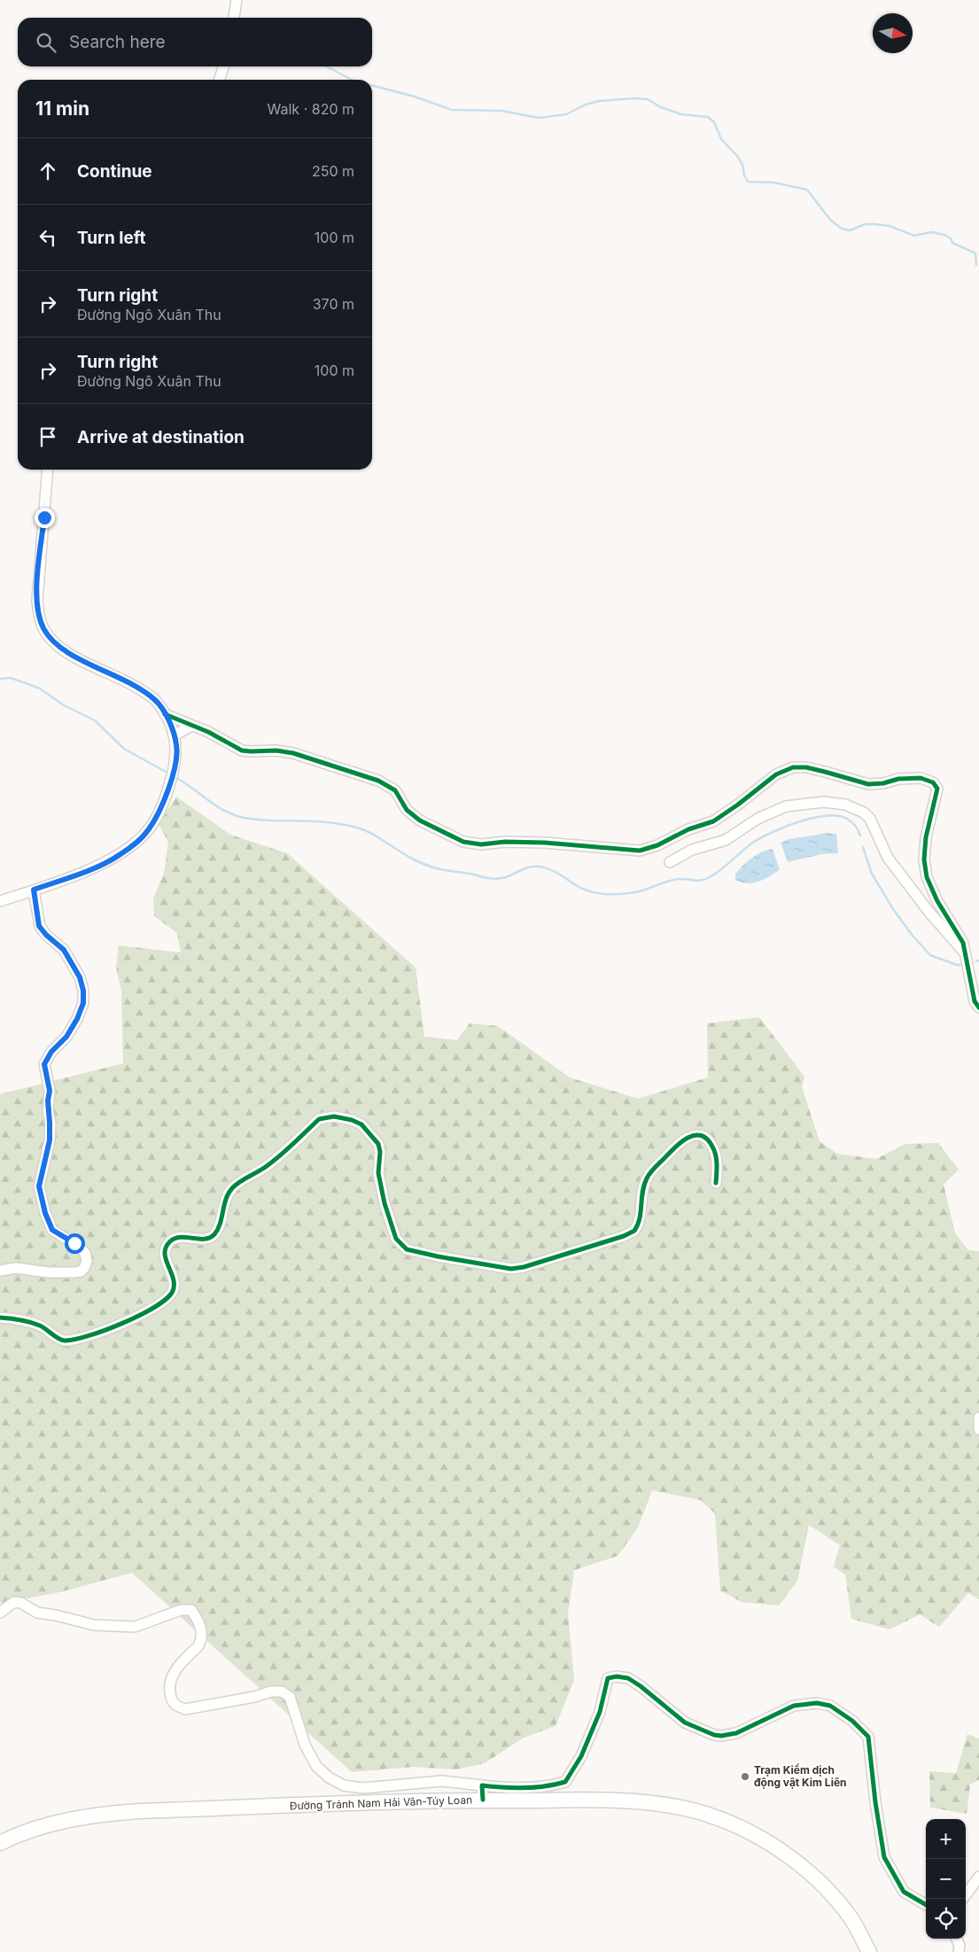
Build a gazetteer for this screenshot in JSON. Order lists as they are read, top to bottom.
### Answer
{
  "streets": {
    "highway": ["Đường Tránh Nam Hải Vân-Túy Loan"]
  },
  "places": ["Trạm Kiểm dịch động vật Kim Liên"],
  "north": "right",
  "page": {
    "search": "Search here",
    "heading": ["11 min", "Walk · 820 m"],
    "list": [
      ["Continue", "250 m"],
      ["Turn left", "100 m"],
      ["Turn right", "Đường Ngô Xuân Thu", "370 m"],
      ["Turn right", "Đường Ngô Xuân Thu", "100 m"],
      "Arrive at destination"
    ],
    "map_buttons": ["+", "−"]
  }
}
